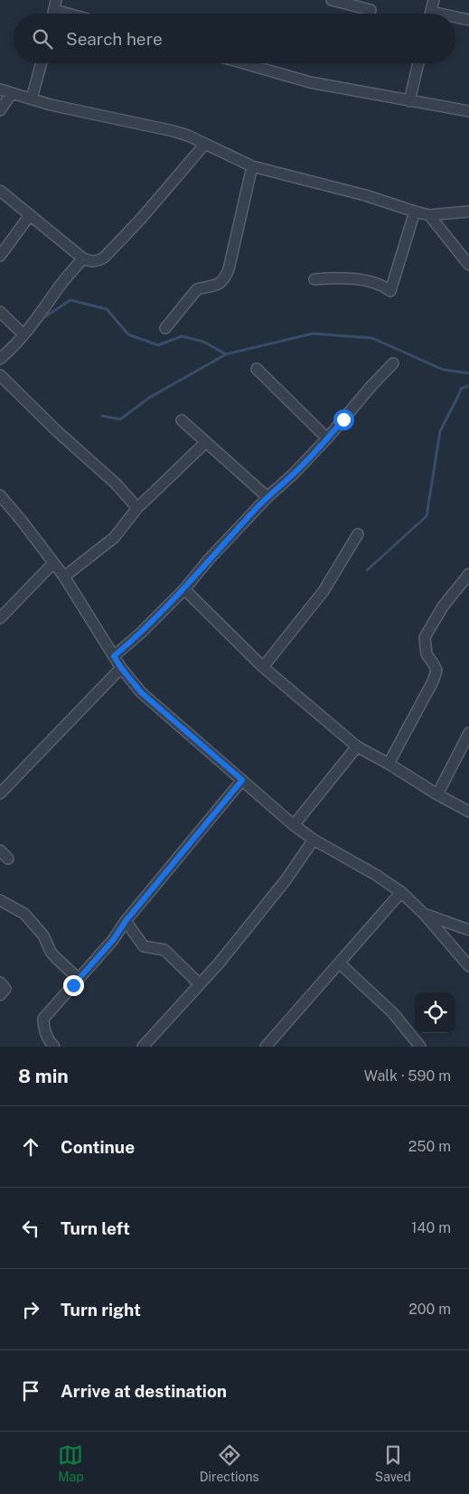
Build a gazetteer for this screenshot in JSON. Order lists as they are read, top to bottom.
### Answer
{
  "page": {
    "search": "Search here",
    "heading": ["8 min", "Walk · 590 m"],
    "list": [
      ["Continue", "250 m"],
      ["Turn left", "140 m"],
      ["Turn right", "200 m"],
      "Arrive at destination"
    ],
    "nav": ["Map", "Directions", "Saved"]
  }
}
